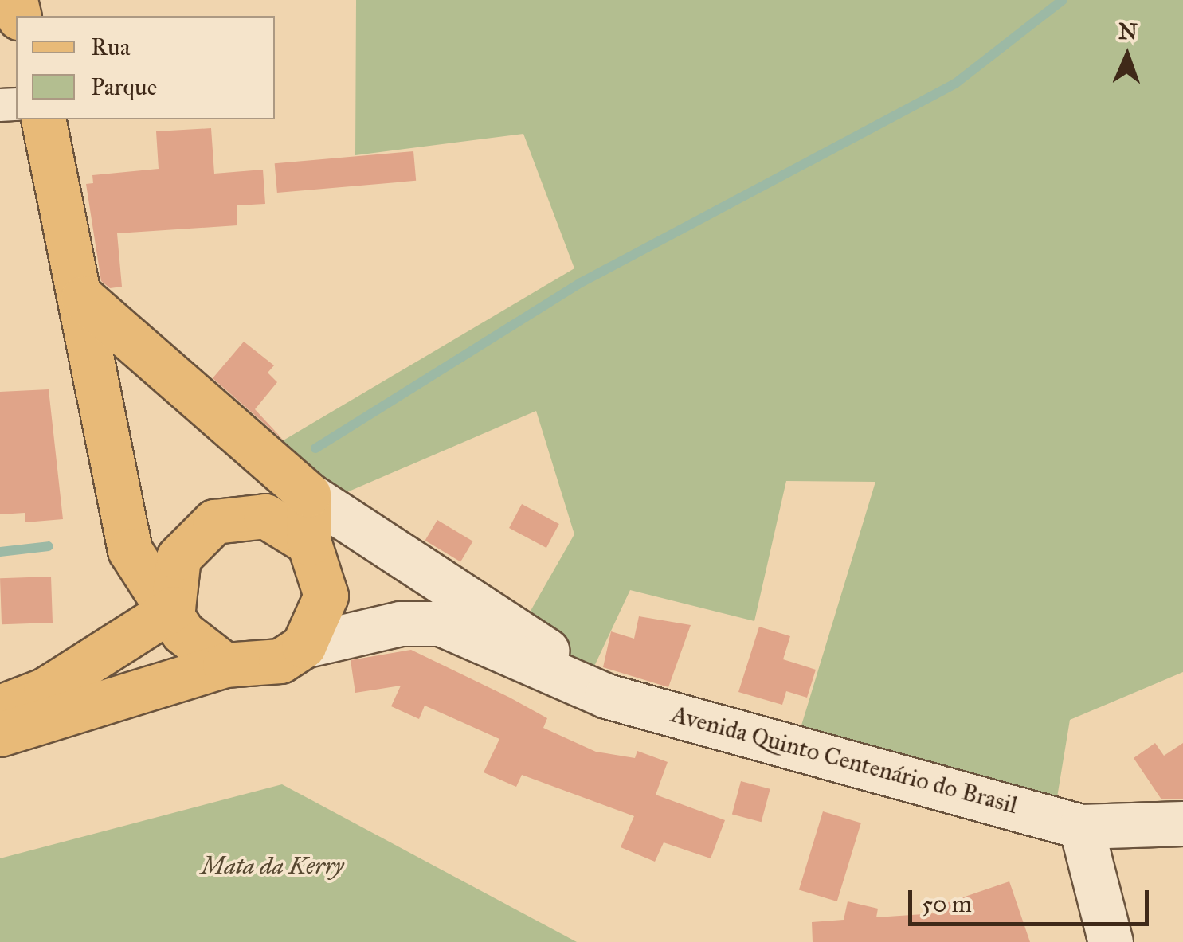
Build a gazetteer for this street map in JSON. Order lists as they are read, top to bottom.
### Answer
{
  "streets": {
    "main road": ["Avenida Quinto Centenário do Brasil"]
  },
  "parks": ["Mata da Kerry"],
  "legend": ["Rua", "Parque"],
  "scale_bar": "50 m",
  "north": "top"
}
